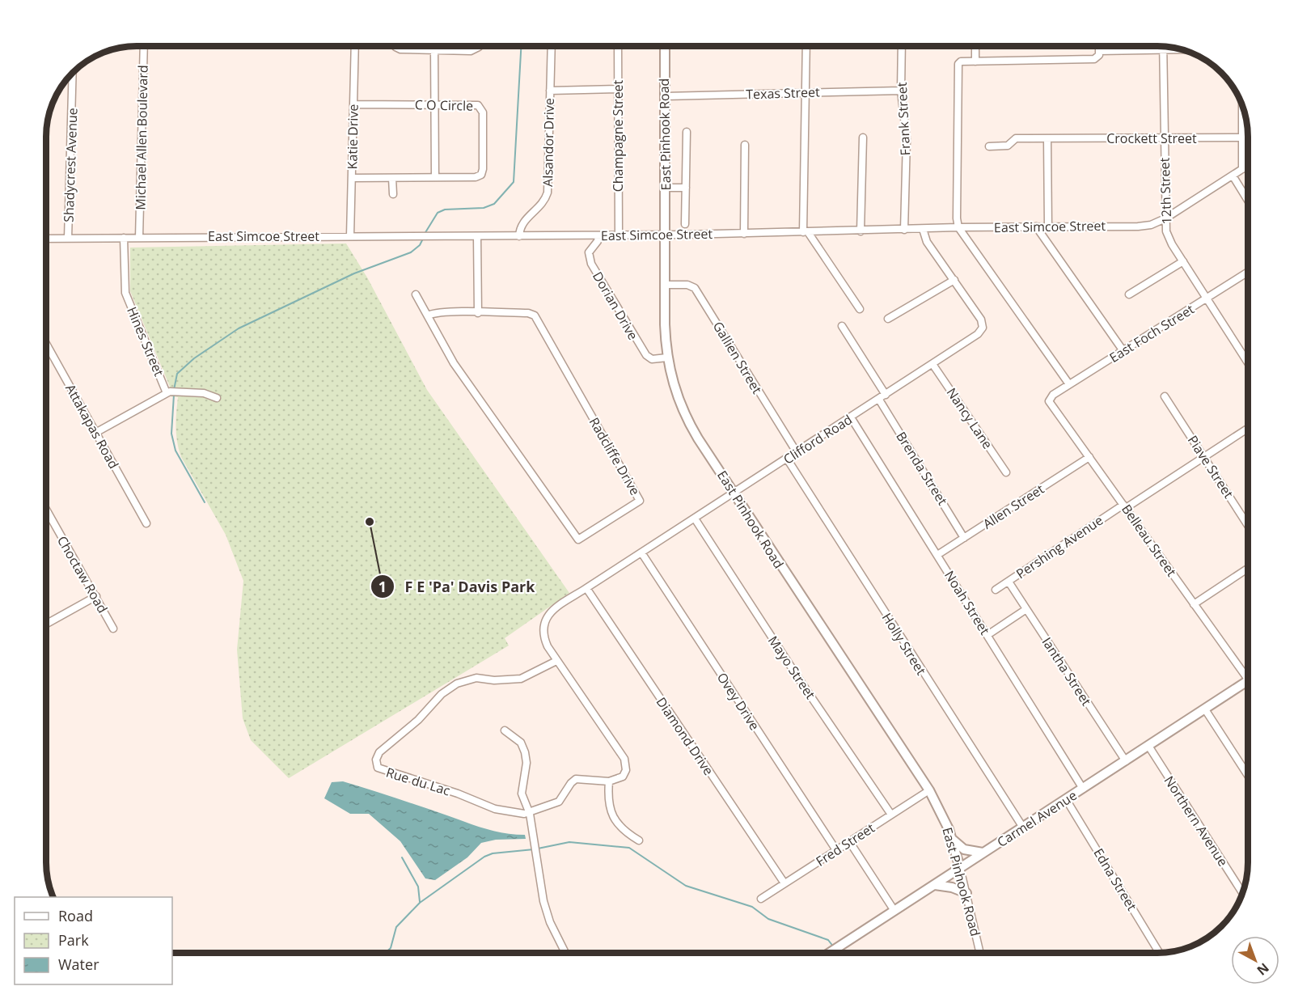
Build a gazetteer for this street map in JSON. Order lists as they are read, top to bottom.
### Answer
{
  "streets": {
    "main road": ["East Pinhook Road", "Carmel Avenue"],
    "street": [
      "Texas Street",
      "C O Circle",
      "Frank Street",
      "Champagne Street",
      "Katie Drive",
      "Michael Allen Boulevard",
      "Crockett Street",
      "Alsandor Drive",
      "Shadycrest Avenue",
      "12th Street",
      "East Simcoe Street",
      "Dorian Drive",
      "East Foch Street",
      "Hines Street",
      "Gallien Street",
      "Nancy Lane",
      "Attakapas Road",
      "Clifford Road",
      "Radcliffe Drive",
      "Piave Street",
      "Brenda Street",
      "Allen Street",
      "Belleau Street",
      "Pershing Avenue",
      "Choctaw Road",
      "Noah Street",
      "Holly Street",
      "Mayo Street",
      "Iantha Street",
      "Ovey Drive",
      "Diamond Drive",
      "Rue du Lac",
      "Northern Avenue",
      "Fred Street",
      "Edna Street"
    ]
  },
  "crossings": [
    ["Texas Street", "Frank Street"],
    ["Texas Street", "East Pinhook Road"],
    ["C O Circle", "Katie Drive"],
    ["Frank Street", "East Simcoe Street"],
    ["East Pinhook Road", "East Simcoe Street"],
    ["East Pinhook Road", "Dorian Drive"],
    ["East Pinhook Road", "Gallien Street"],
    ["East Pinhook Road", "Clifford Road"],
    ["East Pinhook Road", "Carmel Avenue"],
    ["East Pinhook Road", "Fred Street"],
    ["Champagne Street", "East Simcoe Street"],
    ["Katie Drive", "East Simcoe Street"],
    ["Michael Allen Boulevard", "East Simcoe Street"],
    ["Crockett Street", "12th Street"],
    ["Alsandor Drive", "East Simcoe Street"],
    ["Shadycrest Avenue", "East Simcoe Street"],
    ["12th Street", "East Simcoe Street"],
    ["12th Street", "East Foch Street"],
    ["East Simcoe Street", "Dorian Drive"],
    ["East Simcoe Street", "Hines Street"],
    ["East Simcoe Street", "Clifford Road"],
    ["East Foch Street", "Belleau Street"],
    ["Gallien Street", "Clifford Road"],
    ["Nancy Lane", "Clifford Road"],
    ["Clifford Road", "Brenda Street"],
    ["Clifford Road", "Noah Street"],
    ["Clifford Road", "Holly Street"],
    ["Clifford Road", "Mayo Street"],
    ["Clifford Road", "Ovey Drive"],
    ["Clifford Road", "Diamond Drive"],
    ["Clifford Road", "Rue du Lac"],
    ["Piave Street", "Pershing Avenue"],
    ["Brenda Street", "Allen Street"],
    ["Allen Street", "Belleau Street"],
    ["Allen Street", "Noah Street"],
    ["Belleau Street", "Pershing Avenue"],
    ["Pershing Avenue", "Iantha Street"],
    ["Noah Street", "Carmel Avenue"],
    ["Holly Street", "Carmel Avenue"],
    ["Mayo Street", "Fred Street"],
    ["Iantha Street", "Carmel Avenue"],
    ["Ovey Drive", "Fred Street"],
    ["Diamond Drive", "Fred Street"],
    ["Carmel Avenue", "Northern Avenue"],
    ["Carmel Avenue", "Edna Street"]
  ],
  "places": ["F E 'Pa' Davis Park"],
  "legend": ["Road", "Park", "Water"],
  "north": "bottom right"
}
